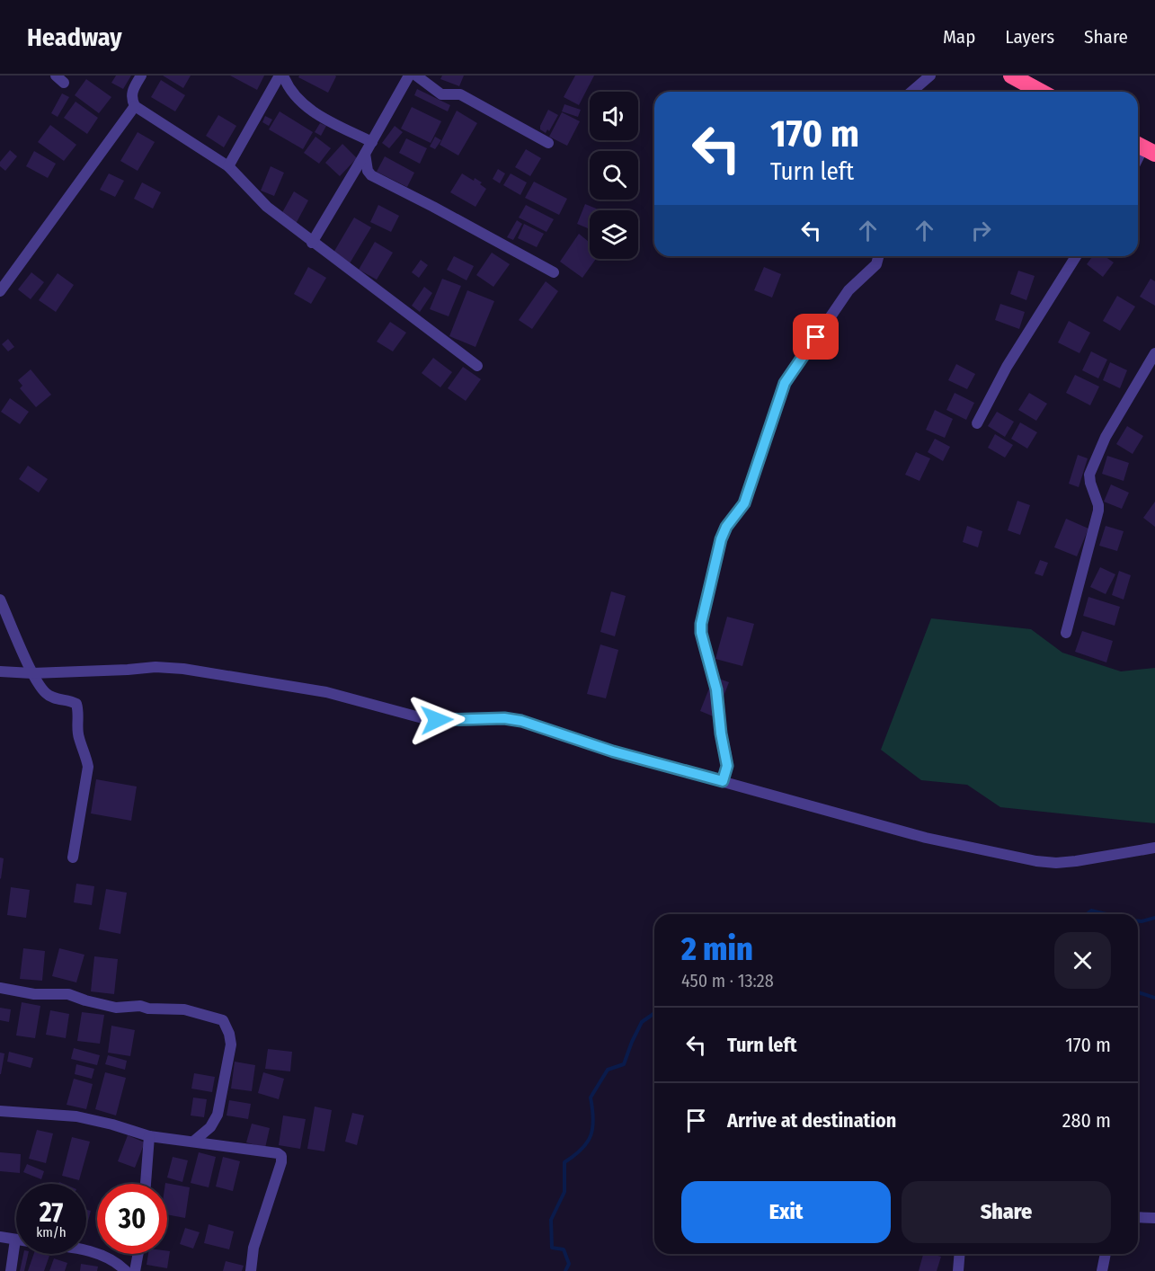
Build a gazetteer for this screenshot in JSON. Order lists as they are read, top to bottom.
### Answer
{
  "page": {
    "header": "Headway",
    "nav": ["Map", "Layers", "Share"],
    "turn": ["170 m", "Turn left"],
    "heading": ["2 min", "450 m · 13:28"],
    "list": [
      {
        "name": "Turn left",
        "value": "170 m"
      },
      {
        "name": "Arrive at destination",
        "value": "280 m"
      }
    ],
    "buttons": ["Exit", "Share"],
    "speed": "27 km/h",
    "limit": "30"
  }
}
